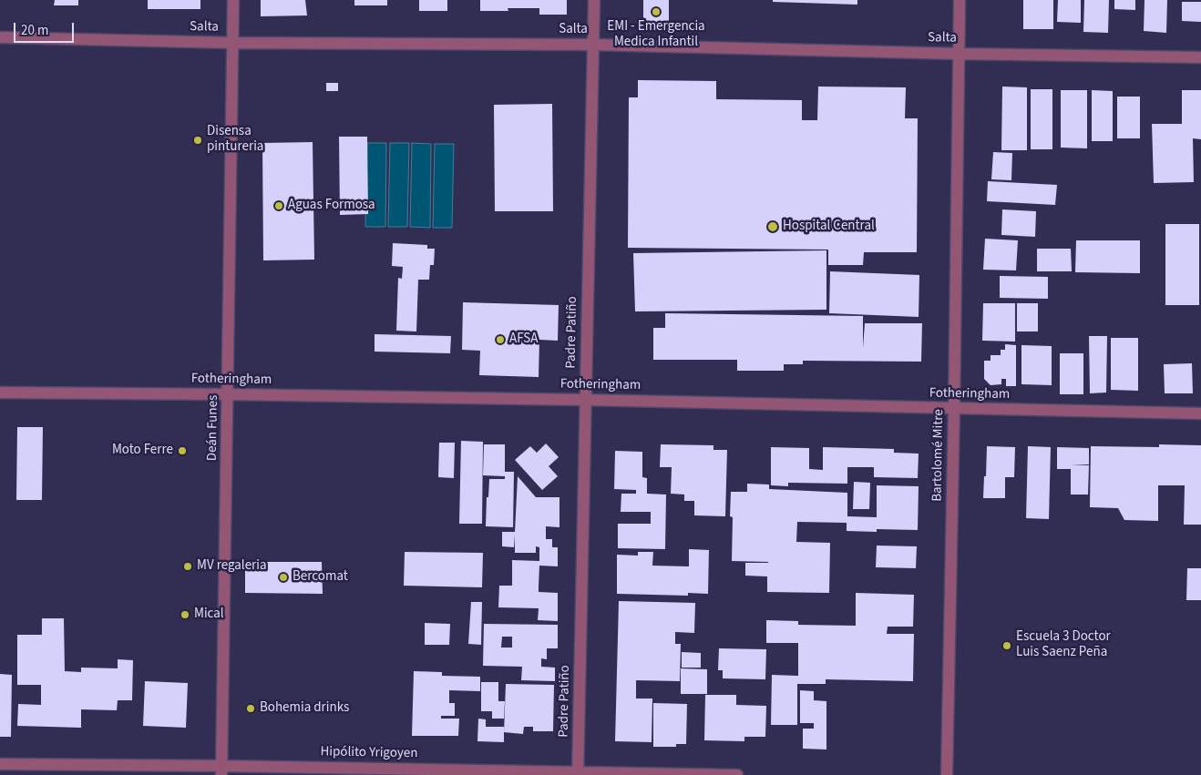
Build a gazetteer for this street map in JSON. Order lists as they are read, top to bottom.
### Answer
{
  "streets": {
    "street": [
      "Salta",
      "Padre Patiño",
      "Fotheringham",
      "Deán Funes",
      "Bartolomé Mitre",
      "Hipólito Yrigoyen"
    ]
  },
  "crossings": [
    ["Salta", "Padre Patiño"],
    ["Salta", "Deán Funes"],
    ["Salta", "Bartolomé Mitre"],
    ["Padre Patiño", "Fotheringham"],
    ["Padre Patiño", "Hipólito Yrigoyen"],
    ["Fotheringham", "Deán Funes"],
    ["Fotheringham", "Bartolomé Mitre"],
    ["Deán Funes", "Hipólito Yrigoyen"]
  ],
  "places": [
    "EMI - Emergencia Medica Infantil",
    "Disensa pintureria",
    "Aguas Formosa",
    "Hospital Central",
    "AFSA",
    "Moto Ferre",
    "MV regaleria",
    "Bercomat",
    "Mical",
    "Escuela 3 Doctor Luis Saenz Peña",
    "Bohemia drinks"
  ],
  "scale_bar": "20 m"
}
